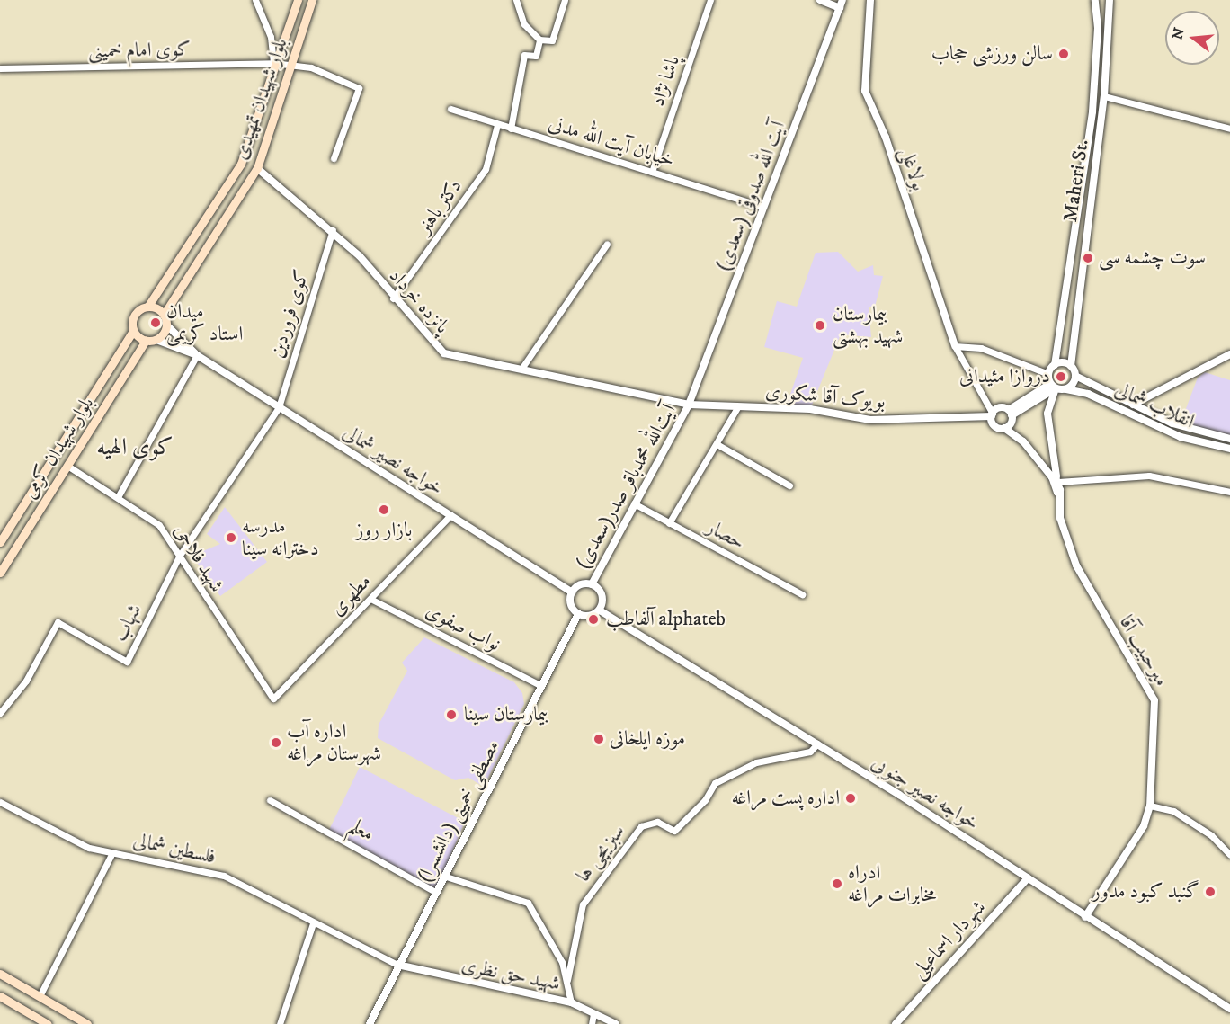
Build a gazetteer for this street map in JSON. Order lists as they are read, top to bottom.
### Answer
{
  "streets": {
    "main road": ["بلوار شهیدان تمهیدی", "بلوار شهیدان کرمی"],
    "street": [
      "کوی امام خمینی",
      "پاشا نژاد",
      "خیابان آیت الله مدنی",
      "بولاغلی",
      "Maheri St.",
      "آیت الله صدوقی (سعدی)",
      "دکتر باهنر",
      "پانزده خرداد",
      "کوی فروردین",
      "بویوک آقا شکوری",
      "انقلاب شمالی",
      "خواجه نصیر شمالی",
      "آیت‌الله محمدباقر صدر(سعدی)",
      "حصار",
      "شهید فلاحی",
      "مطهری",
      "شهاب",
      "نواب صفوی",
      "میرحبیب آقا",
      "خواجه نصیر جنوبی",
      "مصطفی خمینی (دانشسرا)",
      "معلم",
      "فلسطین شمالی",
      "سبزیچی ها",
      "شهردار اسماعیلی",
      "شهید حق نظری"
    ]
  },
  "crossings": [
    ["کوی امام خمینی", "بلوار شهیدان تمهیدی"],
    ["پاشا نژاد", "خیابان آیت الله مدنی"],
    ["بلوار شهیدان تمهیدی", "پانزده خرداد"],
    ["بلوار شهیدان تمهیدی", "بلوار شهیدان کرمی"],
    ["خیابان آیت الله مدنی", "آیت الله صدوقی (سعدی)"],
    ["خیابان آیت الله مدنی", "دکتر باهنر"],
    ["بولاغلی", "بویوک آقا شکوری"],
    ["Maheri St.", "انقلاب شمالی"],
    ["Maheri St.", "میرحبیب آقا"],
    ["آیت الله صدوقی (سعدی)", "پانزده خرداد"],
    ["آیت الله صدوقی (سعدی)", "بویوک آقا شکوری"],
    ["آیت الله صدوقی (سعدی)", "آیت‌الله محمدباقر صدر(سعدی)"],
    ["دکتر باهنر", "پانزده خرداد"],
    ["پانزده خرداد", "کوی فروردین"],
    ["پانزده خرداد", "بویوک آقا شکوری"],
    ["پانزده خرداد", "آیت‌الله محمدباقر صدر(سعدی)"],
    ["کوی فروردین", "خواجه نصیر شمالی"],
    ["کوی فروردین", "شهید فلاحی"],
    ["کوی فروردین", "شهاب"],
    ["بویوک آقا شکوری", "آیت‌الله محمدباقر صدر(سعدی)"],
    ["انقلاب شمالی", "میرحبیب آقا"],
    ["بلوار شهیدان کرمی", "شهید فلاحی"],
    ["خواجه نصیر شمالی", "آیت‌الله محمدباقر صدر(سعدی)"],
    ["خواجه نصیر شمالی", "مطهری"],
    ["خواجه نصیر شمالی", "خواجه نصیر جنوبی"],
    ["خواجه نصیر شمالی", "مصطفی خمینی (دانشسرا)"],
    ["آیت‌الله محمدباقر صدر(سعدی)", "حصار"],
    ["آیت‌الله محمدباقر صدر(سعدی)", "خواجه نصیر جنوبی"],
    ["آیت‌الله محمدباقر صدر(سعدی)", "مصطفی خمینی (دانشسرا)"],
    ["شهید فلاحی", "مطهری"],
    ["شهید فلاحی", "شهاب"],
    ["مطهری", "نواب صفوی"],
    ["نواب صفوی", "مصطفی خمینی (دانشسرا)"],
    ["میرحبیب آقا", "خواجه نصیر جنوبی"],
    ["خواجه نصیر جنوبی", "مصطفی خمینی (دانشسرا)"],
    ["خواجه نصیر جنوبی", "سبزیچی ها"],
    ["خواجه نصیر جنوبی", "شهردار اسماعیلی"],
    ["مصطفی خمینی (دانشسرا)", "معلم"],
    ["مصطفی خمینی (دانشسرا)", "فلسطین شمالی"],
    ["مصطفی خمینی (دانشسرا)", "شهید حق نظری"],
    ["فلسطین شمالی", "شهید حق نظری"]
  ],
  "districts": ["کوی الهیه"],
  "places": [
    "سالن ورزشی حجاب",
    "سوت چشمه سی",
    "میدان استاد کریمی",
    "بیمارستان شهید بهشتی",
    "دروازا مئیدانی",
    "بازار روز",
    "مدرسه دخترانه سینا",
    "آلفاطب alphateb",
    "بیمارستان سینا",
    "موزه ایلخانی",
    "اداره آب شهرستان مراغه",
    "اداره پست مراغه",
    "ادراه مخابرات مراغه",
    "گنبد کبود مدور"
  ],
  "north": "left"
}
